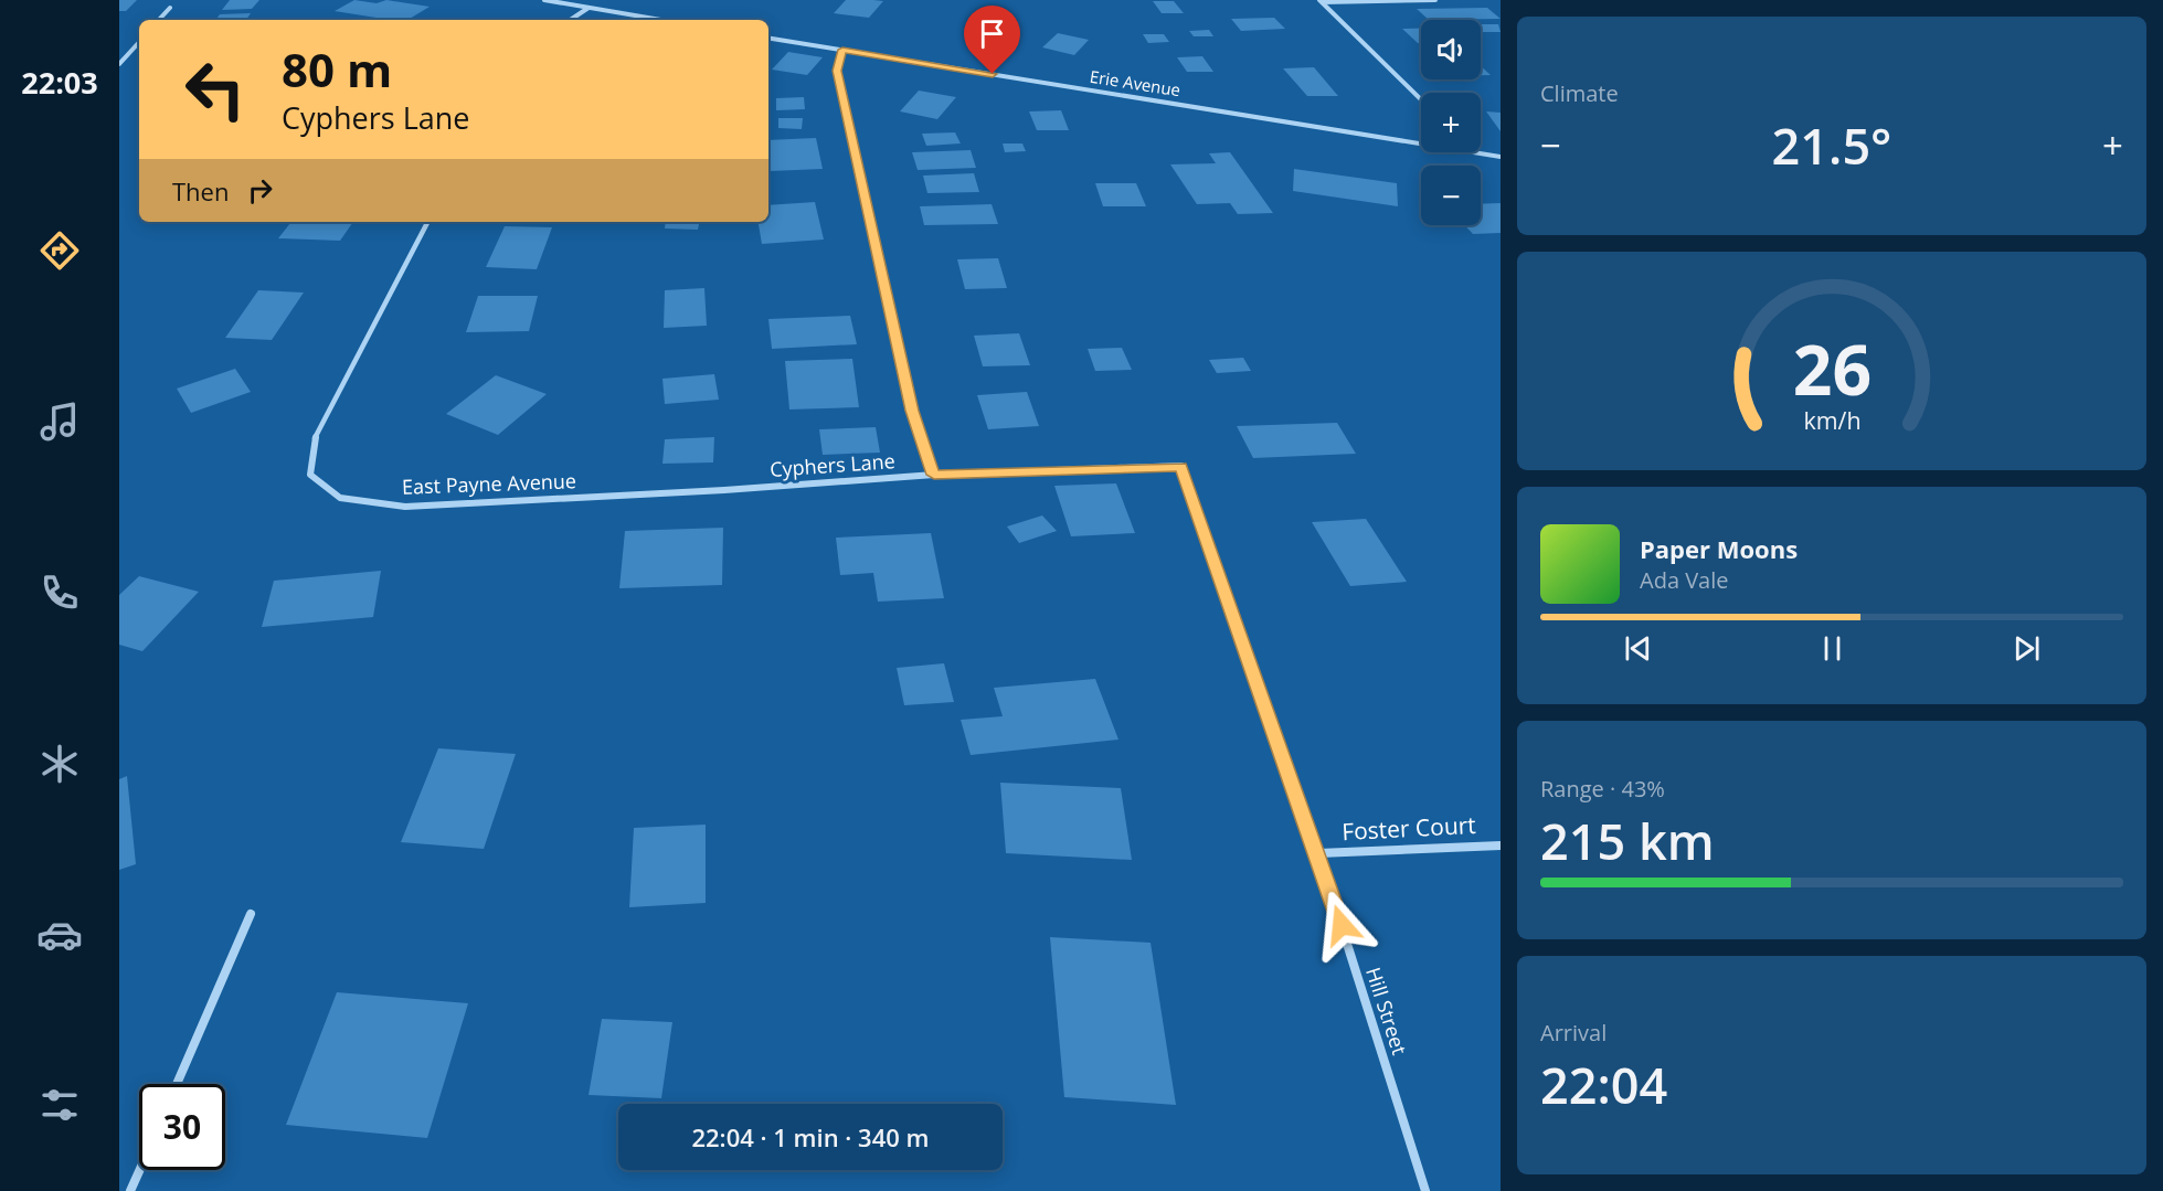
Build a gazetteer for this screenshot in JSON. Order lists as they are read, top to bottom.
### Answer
{
  "streets": {
    "street": [
      "Erie Avenue",
      "Cyphers Lane",
      "East Payne Avenue",
      "Foster Court",
      "Hill Street"
    ]
  },
  "crossings": [
    ["Cyphers Lane", "East Payne Avenue"],
    ["Cyphers Lane", "Hill Street"],
    ["Foster Court", "Hill Street"]
  ],
  "page": {
    "tabs": "22:03",
    "tile": [
      "Climate",
      ["Range · 43%", "215 km"],
      ["Arrival", "22:04"]
    ],
    "map_buttons": ["+", "−"],
    "turn": ["80 m", "Cyphers Lane"],
    "heat": ["−", "21.5°", "+"],
    "then": "Then",
    "song": ["Paper Moons", "Ada Vale"],
    "limit": "30",
    "trip": "22:04 · 1 min · 340 m",
    "gauge": ["26", "km/h"]
  }
}
